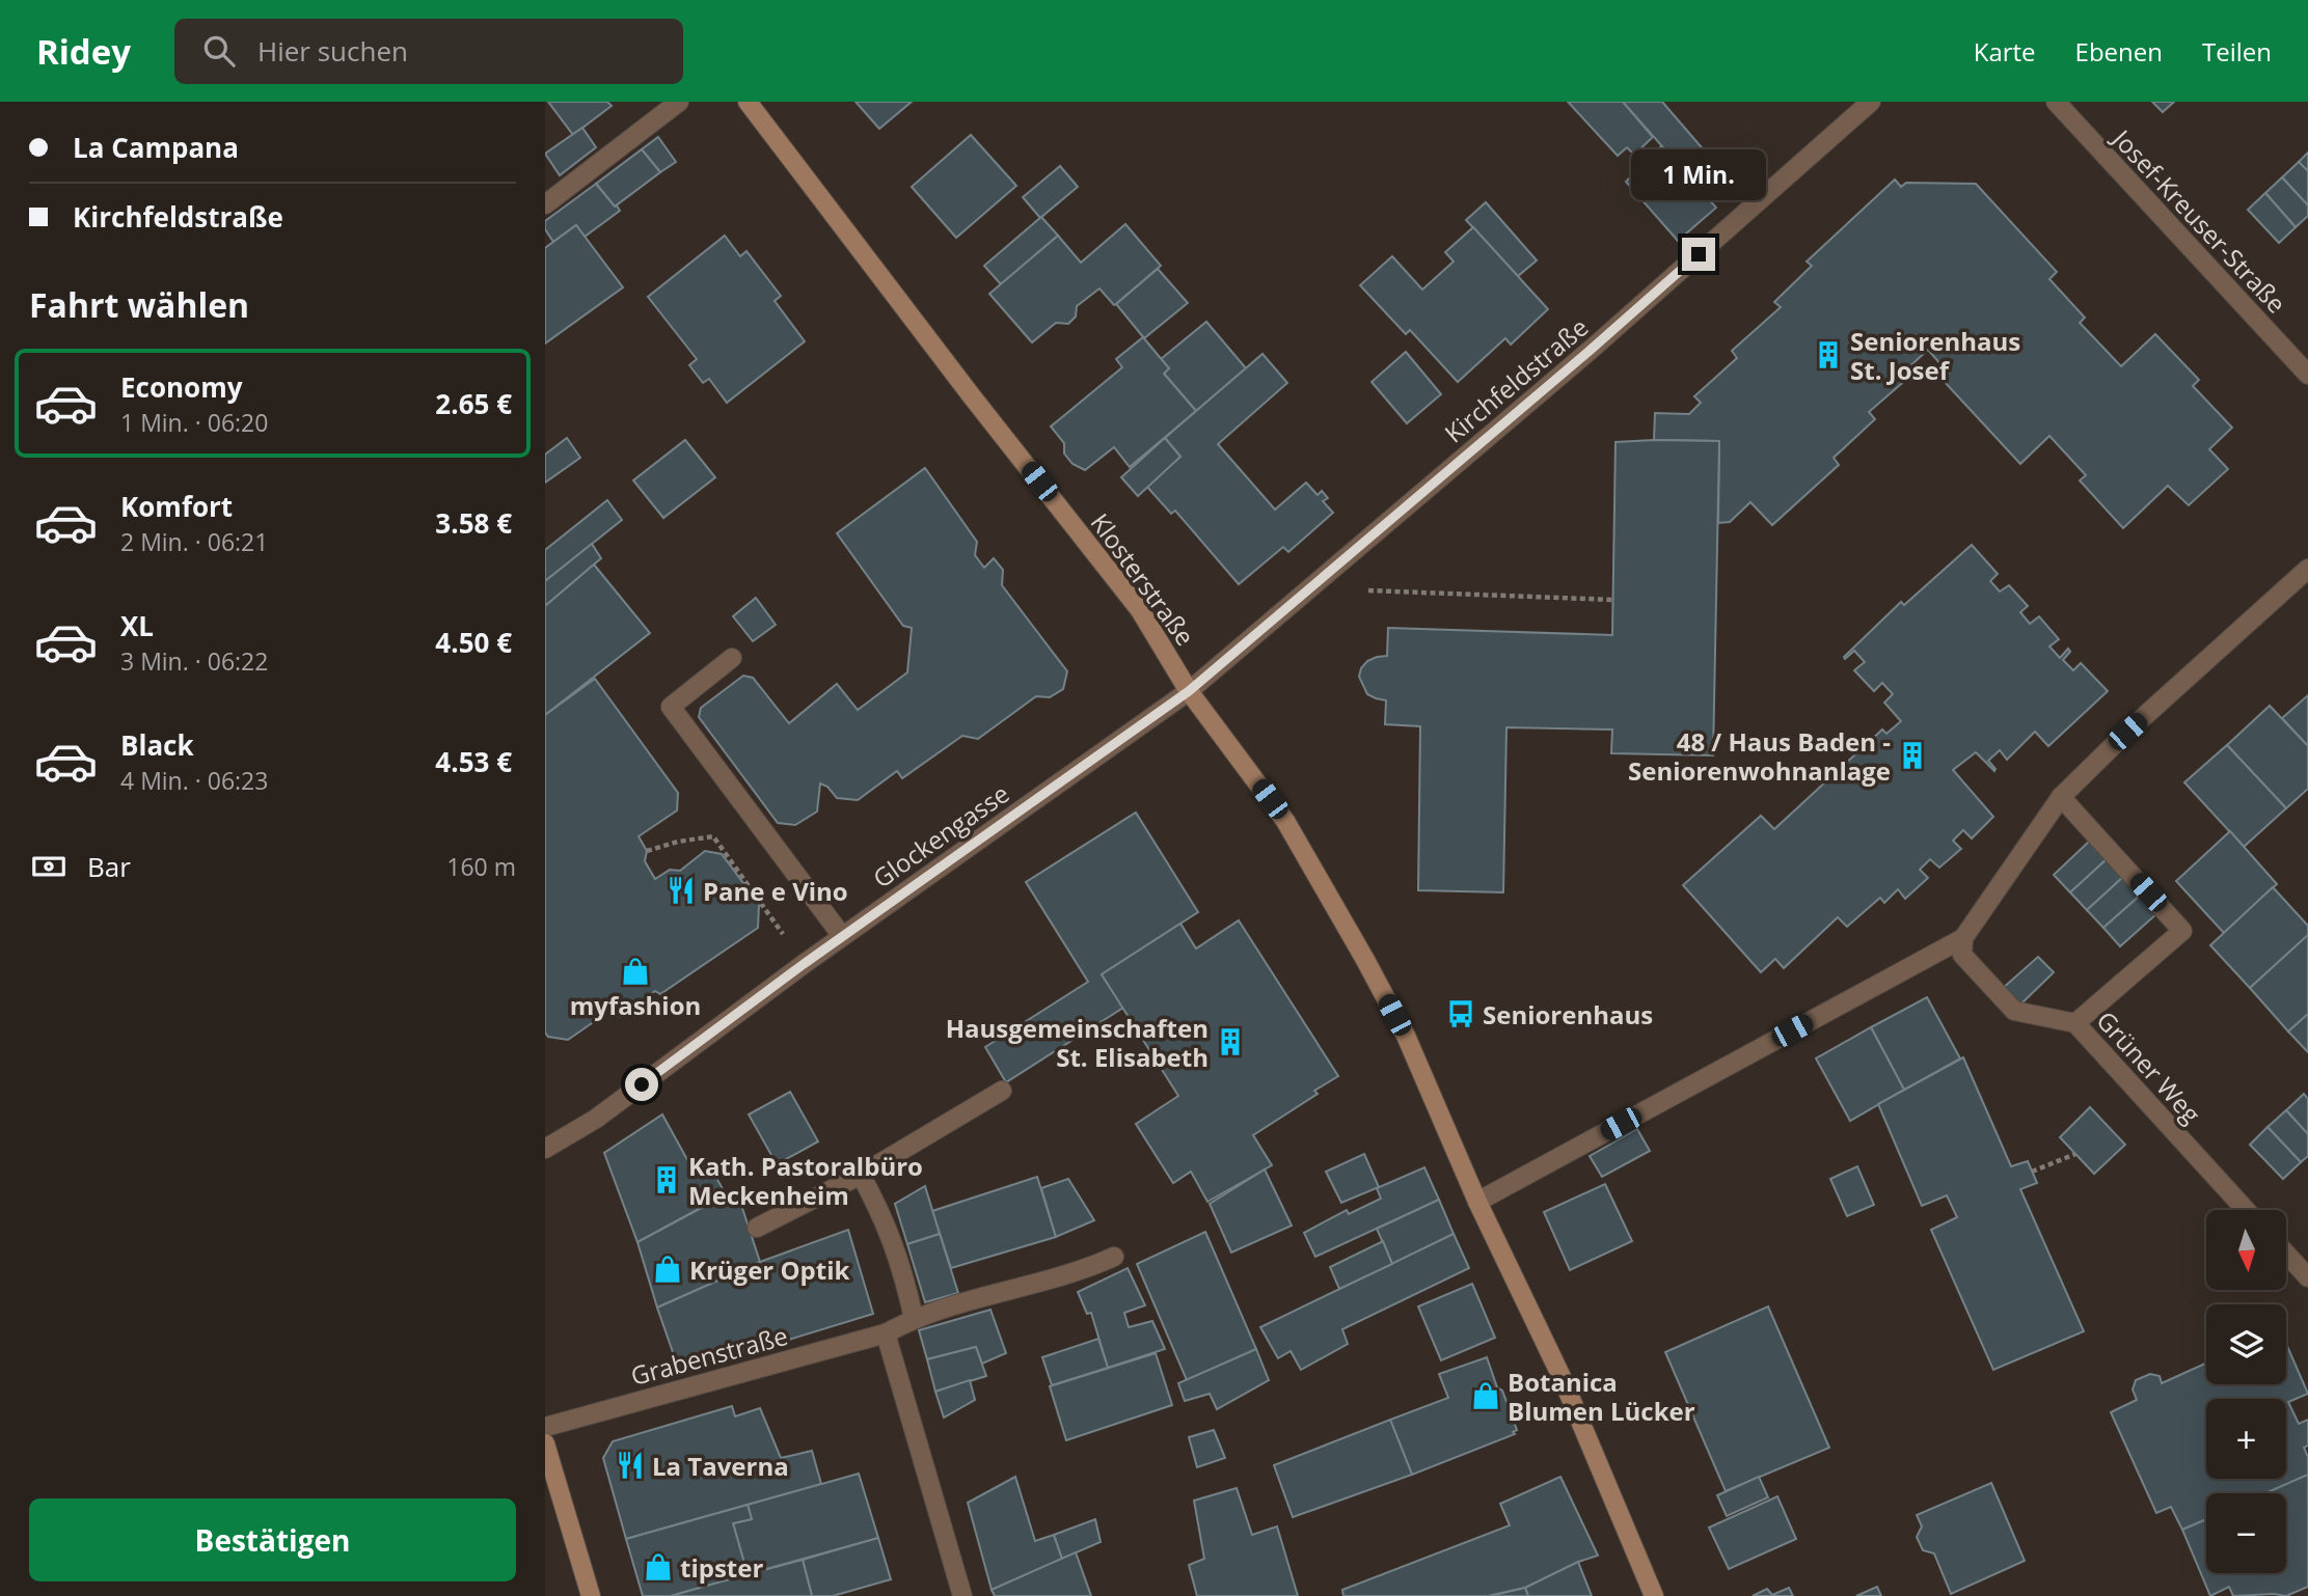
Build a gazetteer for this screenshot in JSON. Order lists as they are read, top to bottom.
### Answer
{
  "streets": {
    "main road": ["Klosterstraße"],
    "street": [
      "Josef-Kreuser-Straße",
      "Kirchfeldstraße",
      "Glockengasse",
      "Grüner Weg",
      "Grabenstraße"
    ]
  },
  "crossings": [
    ["Kirchfeldstraße", "Klosterstraße"],
    ["Kirchfeldstraße", "Glockengasse"],
    ["Klosterstraße", "Glockengasse"]
  ],
  "places": {
    "building": [
      "Seniorenhaus St. Josef",
      "48 / Haus Baden - Seniorenwohnanlage",
      "Hausgemeinschaften St. Elisabeth",
      "Kath. Pastoralbüro Meckenheim"
    ],
    "restaurant": ["Pane e Vino", "La Taverna"],
    "shop": [
      "myfashion",
      "Krüger Optik",
      "Botanica Blumen Lücker",
      "tipster"
    ],
    "bus stop": ["Seniorenhaus"]
  },
  "north": "bottom",
  "page": {
    "header": "Ridey",
    "search": "Hier suchen",
    "nav": ["Karte", "Ebenen", "Teilen"],
    "banner": ["La Campana", "Kirchfeldstraße"],
    "bubble": "1 Min.",
    "heading": "Fahrt wählen",
    "list": [
      {
        "name": "Economy",
        "note": "1 Min. · 06:20",
        "value": "2.65 €"
      },
      {
        "name": "Komfort",
        "note": "2 Min. · 06:21",
        "value": "3.58 €"
      },
      {
        "name": "XL",
        "note": "3 Min. · 06:22",
        "value": "4.50 €"
      },
      {
        "name": "Black",
        "note": "4 Min. · 06:23",
        "value": "4.53 €"
      }
    ],
    "pay": ["Bar", "160 m"],
    "map_buttons": ["+", "−"],
    "buttons": "Bestätigen"
  }
}
